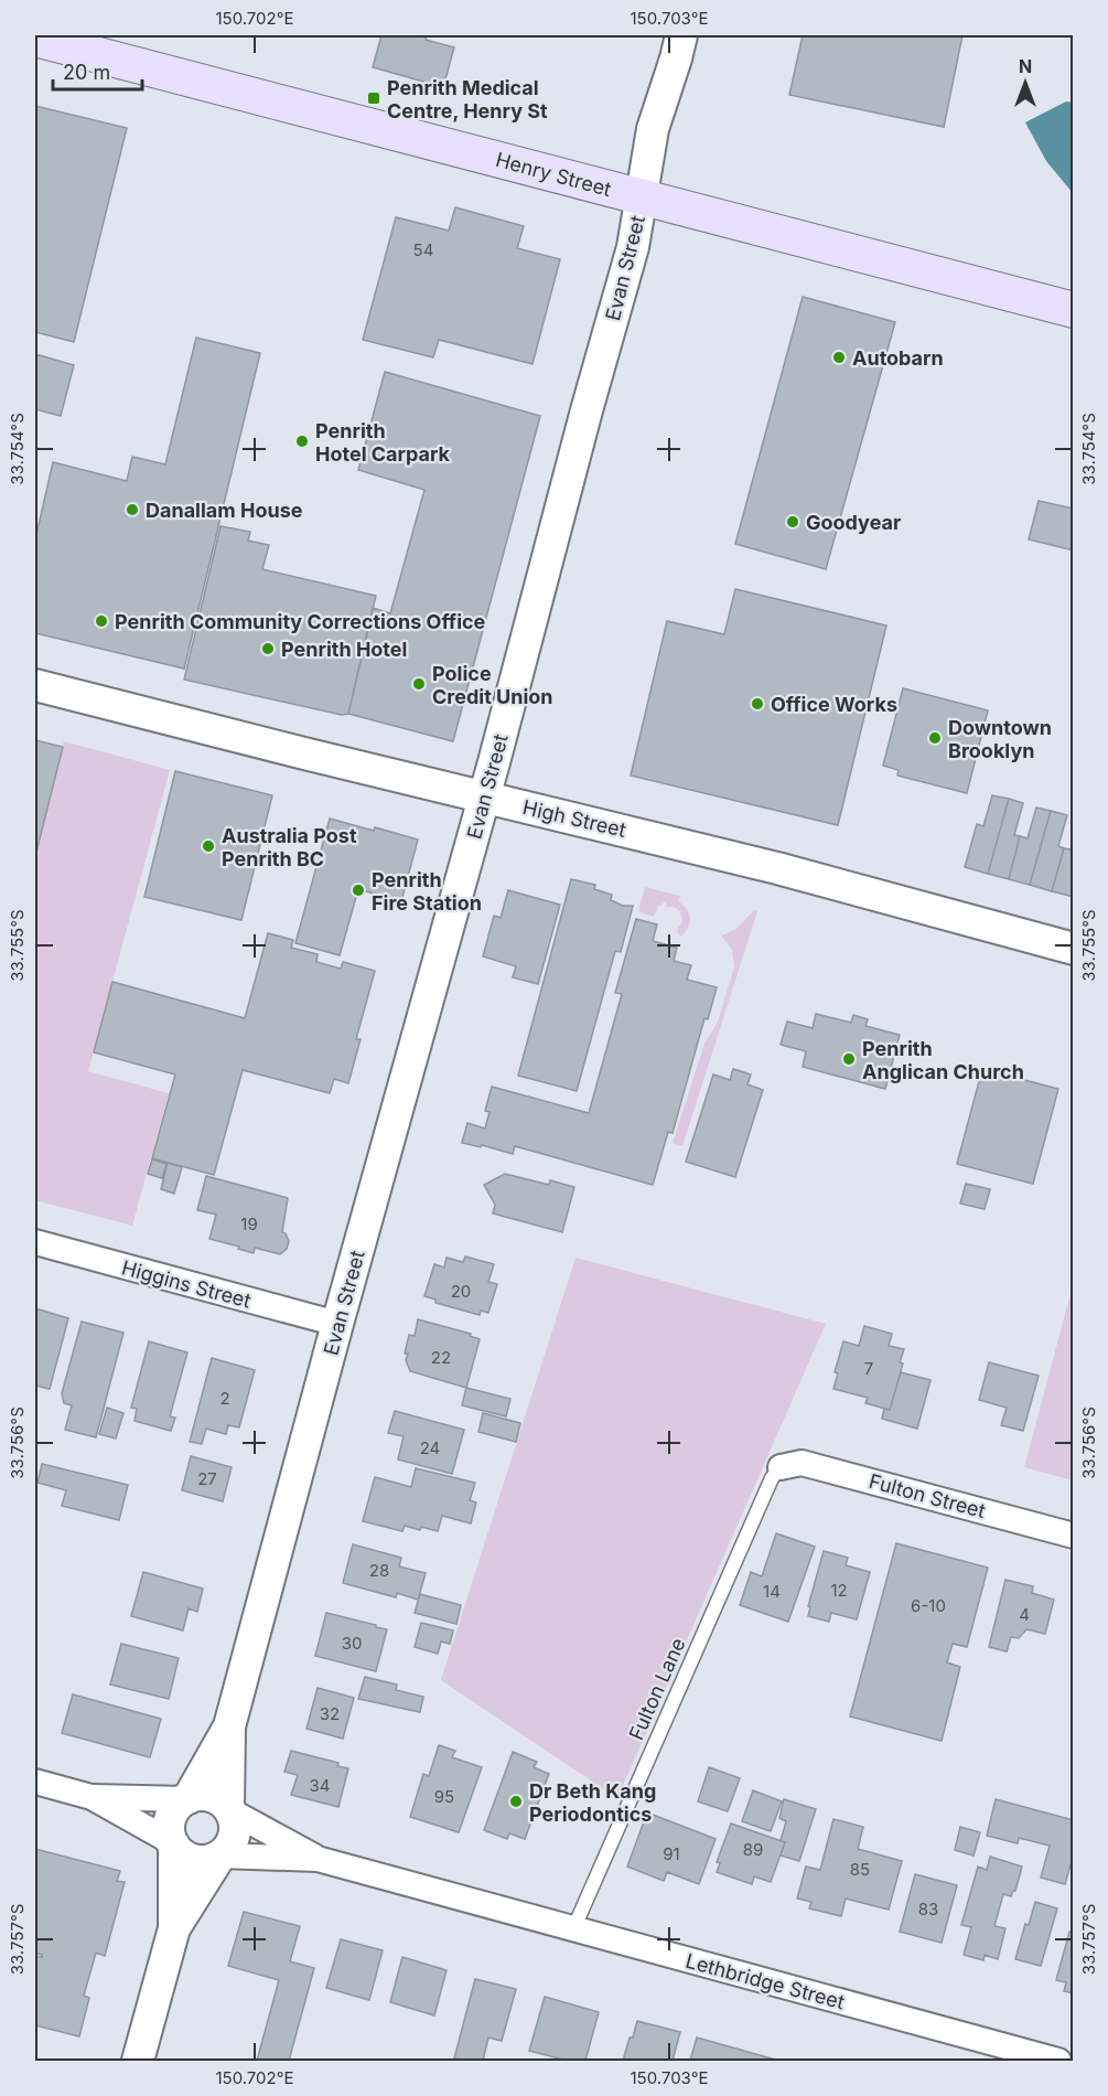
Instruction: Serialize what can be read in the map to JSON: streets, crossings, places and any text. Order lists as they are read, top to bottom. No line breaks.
{"streets":{"main road":["Henry Street"],"street":["Evan Street","High Street","Higgins Street","Fulton Street","Lethbridge Street"],"lane":["Fulton Lane"]},"crossings":[["Henry Street","Evan Street"],["Evan Street","High Street"],["Evan Street","Higgins Street"],["Evan Street","Lethbridge Street"],["Fulton Street","Fulton Lane"],["Fulton Lane","Lethbridge Street"]],"places":{"transit":["Penrith Medical Centre, Henry St"],"other":["Autobarn","Penrith Hotel Carpark","Danallam House","Goodyear","Penrith Community Corrections Office","Penrith Hotel","Police Credit Union","Office Works","Downtown Brooklyn","Australia Post Penrith BC","Penrith Fire Station","Penrith Anglican Church","Dr Beth Kang Periodontics"]},"house_numbers":["54","19","20","22","7","2","24","27","28","12","14","6-10","4","30","32","34","95","89","91","85","83"],"scale_bar":"20 m","north":"top","coordinates":["150.702°E","150.703°E","33.754°S","33.755°S","33.756°S","33.757°S"]}
